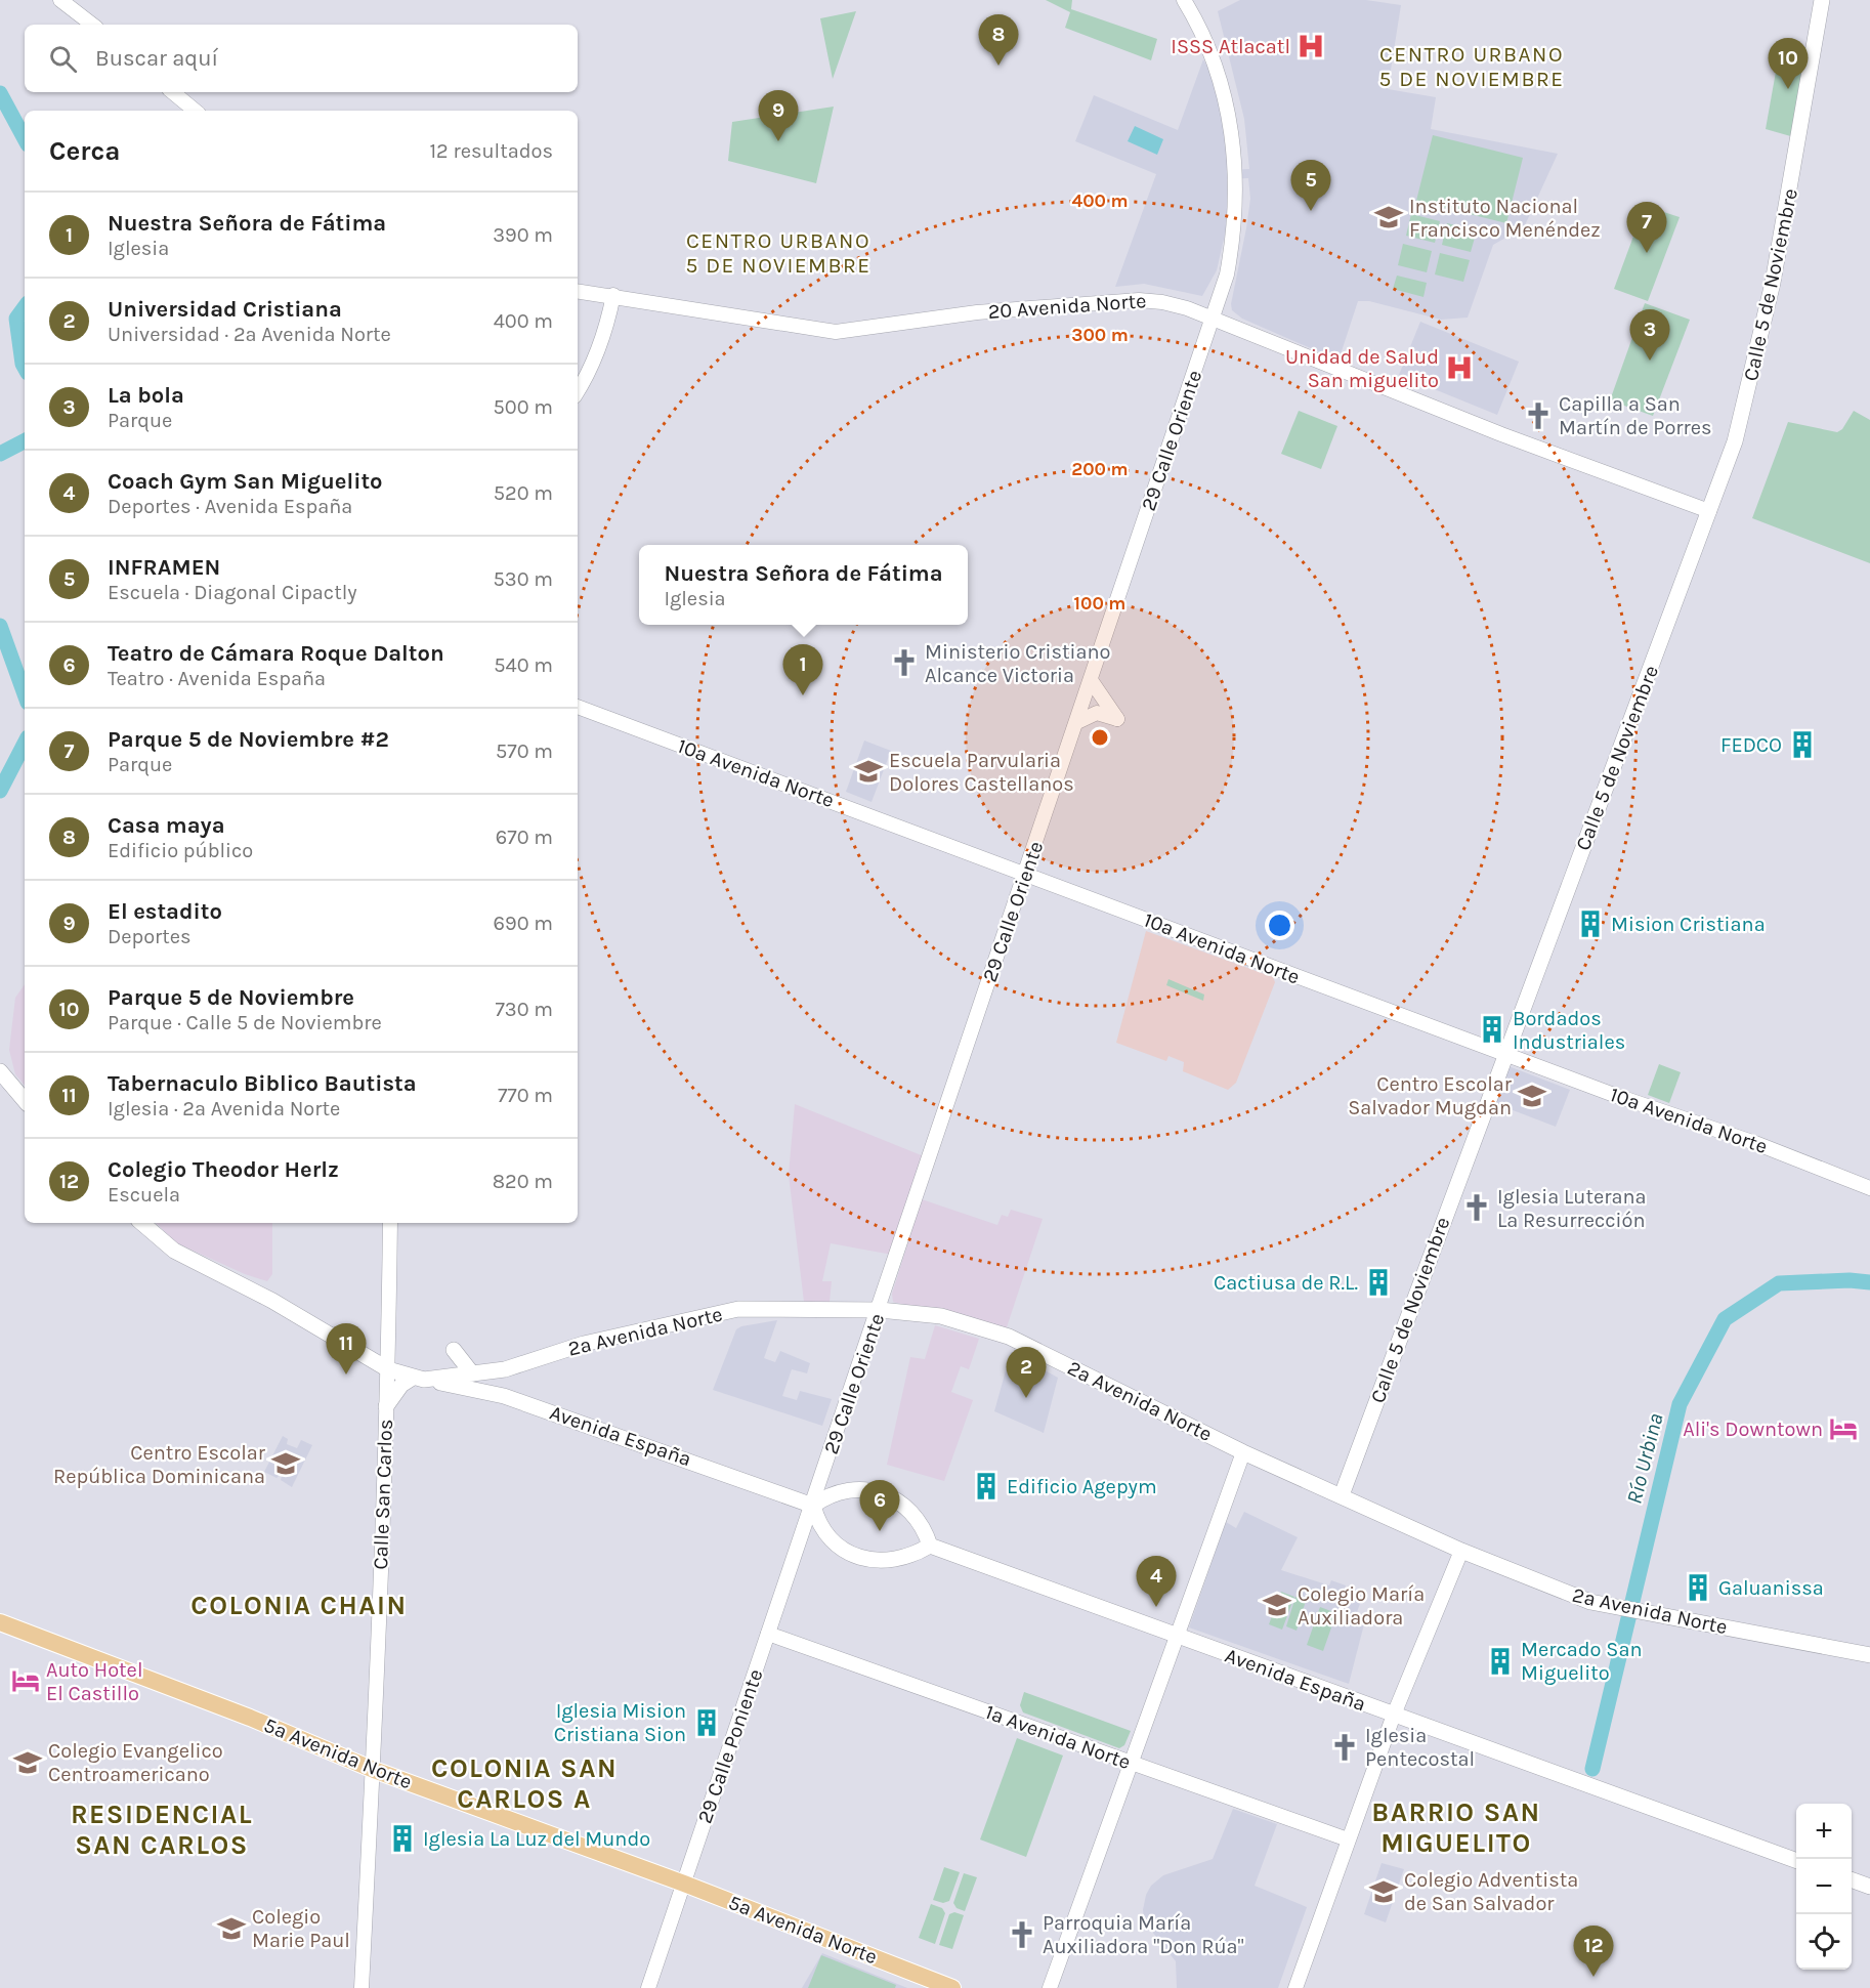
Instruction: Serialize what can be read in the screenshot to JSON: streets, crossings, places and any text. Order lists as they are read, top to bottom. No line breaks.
{"streets":{"main road":["Calle 5 de Noviembre","2a Avenida Norte","Avenida España","5a Avenida Norte"],"street":["20 Avenida Norte","29 Calle Oriente","10a Avenida Norte","Calle San Carlos","1a Avenida Norte","29 Calle Poniente"]},"crossings":[["Calle 5 de Noviembre","20 Avenida Norte"],["Calle 5 de Noviembre","10a Avenida Norte"],["Calle 5 de Noviembre","2a Avenida Norte"],["20 Avenida Norte","29 Calle Oriente"],["29 Calle Oriente","10a Avenida Norte"],["29 Calle Oriente","2a Avenida Norte"],["29 Calle Oriente","Avenida España"],["29 Calle Oriente","29 Calle Poniente"],["2a Avenida Norte","Avenida España"],["2a Avenida Norte","Calle San Carlos"],["Avenida España","29 Calle Poniente"],["Calle San Carlos","5a Avenida Norte"],["1a Avenida Norte","29 Calle Poniente"],["29 Calle Poniente","5a Avenida Norte"]],"districts":["CENTRO URBANO 5 DE NOVIEMBRE","CENTRO URBANO 5 DE NOVIEMBRE","COLONIA CHAIN","COLONIA SAN CARLOS A","BARRIO SAN MIGUELITO","RESIDENCIAL SAN CARLOS"],"water":["Río Urbina"],"places":{"hospital":["ISSS Atlacatl","Unidad de Salud San miguelito"],"school or university":["Instituto Nacional Francisco Menéndez","Escuela Parvularia Dolores Castellanos","Centro Escolar Salvador Mugdan","Centro Escolar República Dominicana","Colegio María Auxiliadora","Colegio Evangelico Centroamericano","Colegio Adventista de San Salvador","Colegio Marie Paul"],"church":["Capilla a San Martín de Porres","Ministerio Cristiano Alcance Victoria","Iglesia Luterana La Resurrección","Iglesia Pentecostal","Parroquia María Auxiliadora \"Don Rúa\""],"building":["FEDCO","Mision Cristiana","Bordados Industriales","Cactiusa de R.L.","Edificio Agepym","Galuanissa","Mercado San Miguelito","Iglesia Mision Cristiana Sion","Iglesia La Luz del Mundo"],"hotel":["Ali's Downtown","Auto Hotel El Castillo"]},"page":{"pins":["8","10","9","5","7","3","1","11","2","6","4","12"],"search":"Buscar aquí","heading":["Cerca","12 resultados"],"list":[{"mark":"1","name":"Nuestra Señora de Fátima","note":"Iglesia","value":"390 m"},{"mark":"2","name":"Universidad Cristiana","note":"Universidad · 2a Avenida Norte","value":"400 m"},{"mark":"3","name":"La bola","note":"Parque","value":"500 m"},{"mark":"4","name":"Coach Gym San Miguelito","note":"Deportes · Avenida España","value":"520 m"},{"mark":"5","name":"INFRAMEN","note":"Escuela · Diagonal Cipactly","value":"530 m"},{"mark":"6","name":"Teatro de Cámara Roque Dalton","note":"Teatro · Avenida España","value":"540 m"},{"mark":"7","name":"Parque 5 de Noviembre #2","note":"Parque","value":"570 m"},{"mark":"8","name":"Casa maya","note":"Edificio público","value":"670 m"},{"mark":"9","name":"El estadito","note":"Deportes","value":"690 m"},{"mark":"10","name":"Parque 5 de Noviembre","note":"Parque · Calle 5 de Noviembre","value":"730 m"},{"mark":"11","name":"Tabernaculo Biblico Bautista","note":"Iglesia · 2a Avenida Norte","value":"770 m"},{"mark":"12","name":"Colegio Theodor Herlz","note":"Escuela","value":"820 m"}],"popup":["Nuestra Señora de Fátima","Iglesia"],"map_buttons":["+","−"]},"rings":["400 m","300 m","200 m","100 m"]}
